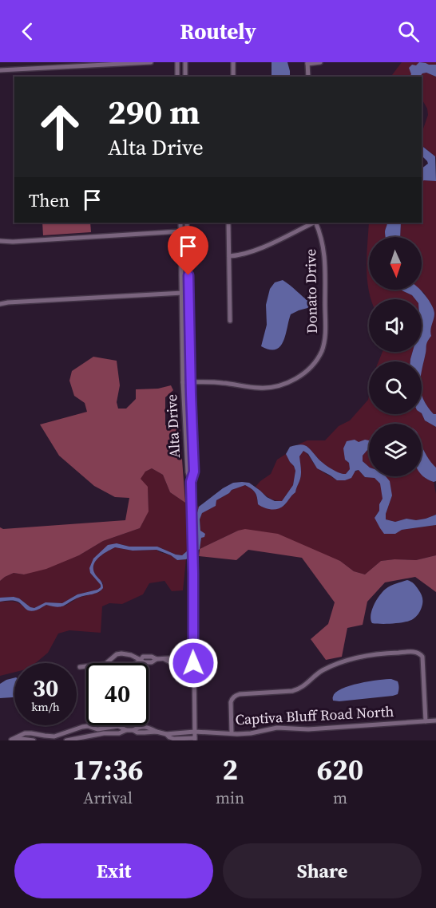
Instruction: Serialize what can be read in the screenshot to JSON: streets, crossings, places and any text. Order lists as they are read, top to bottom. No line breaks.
{"streets":{"street":["Donato Drive","Alta Drive","Captiva Bluff Road North"]},"crossings":[["Donato Drive","Alta Drive"]],"north":"bottom","page":{"header":"Routely","turn":["290 m","Alta Drive"],"then":"Then","speed":"30 km/h","limit":"40","eta":["17:36","Arrival","2","min","620","m"],"buttons":["Exit","Share"]}}
